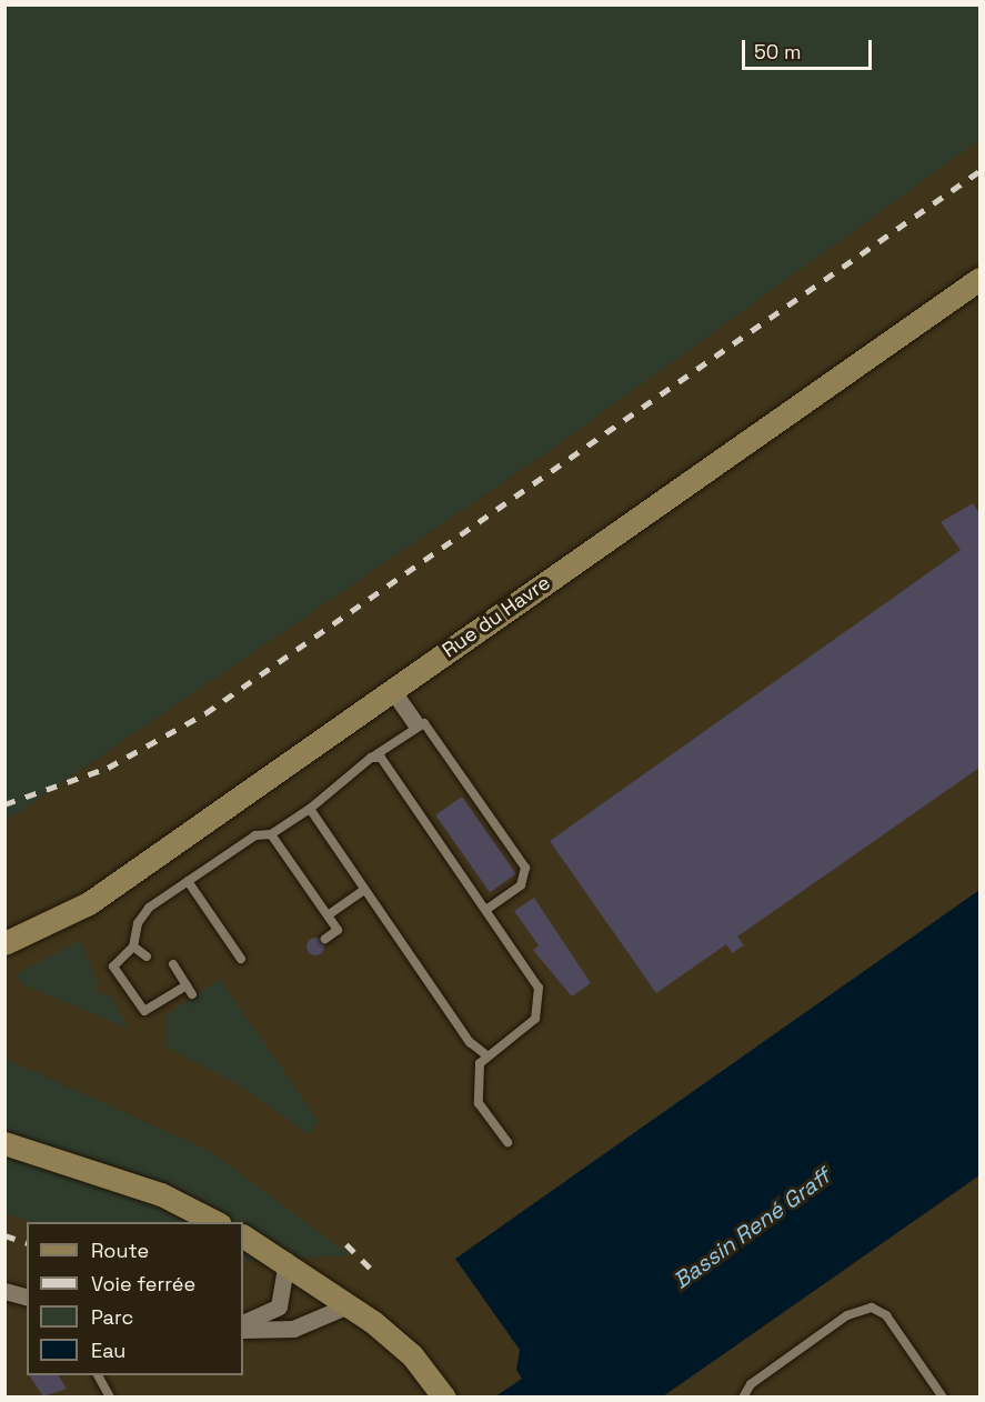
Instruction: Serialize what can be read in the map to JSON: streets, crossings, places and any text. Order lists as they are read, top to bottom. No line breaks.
{"streets":{"main road":["Rue du Havre"]},"water":["Bassin René Graff"],"legend":["Route","Voie ferrée","Parc","Eau"],"scale_bar":"50 m"}
